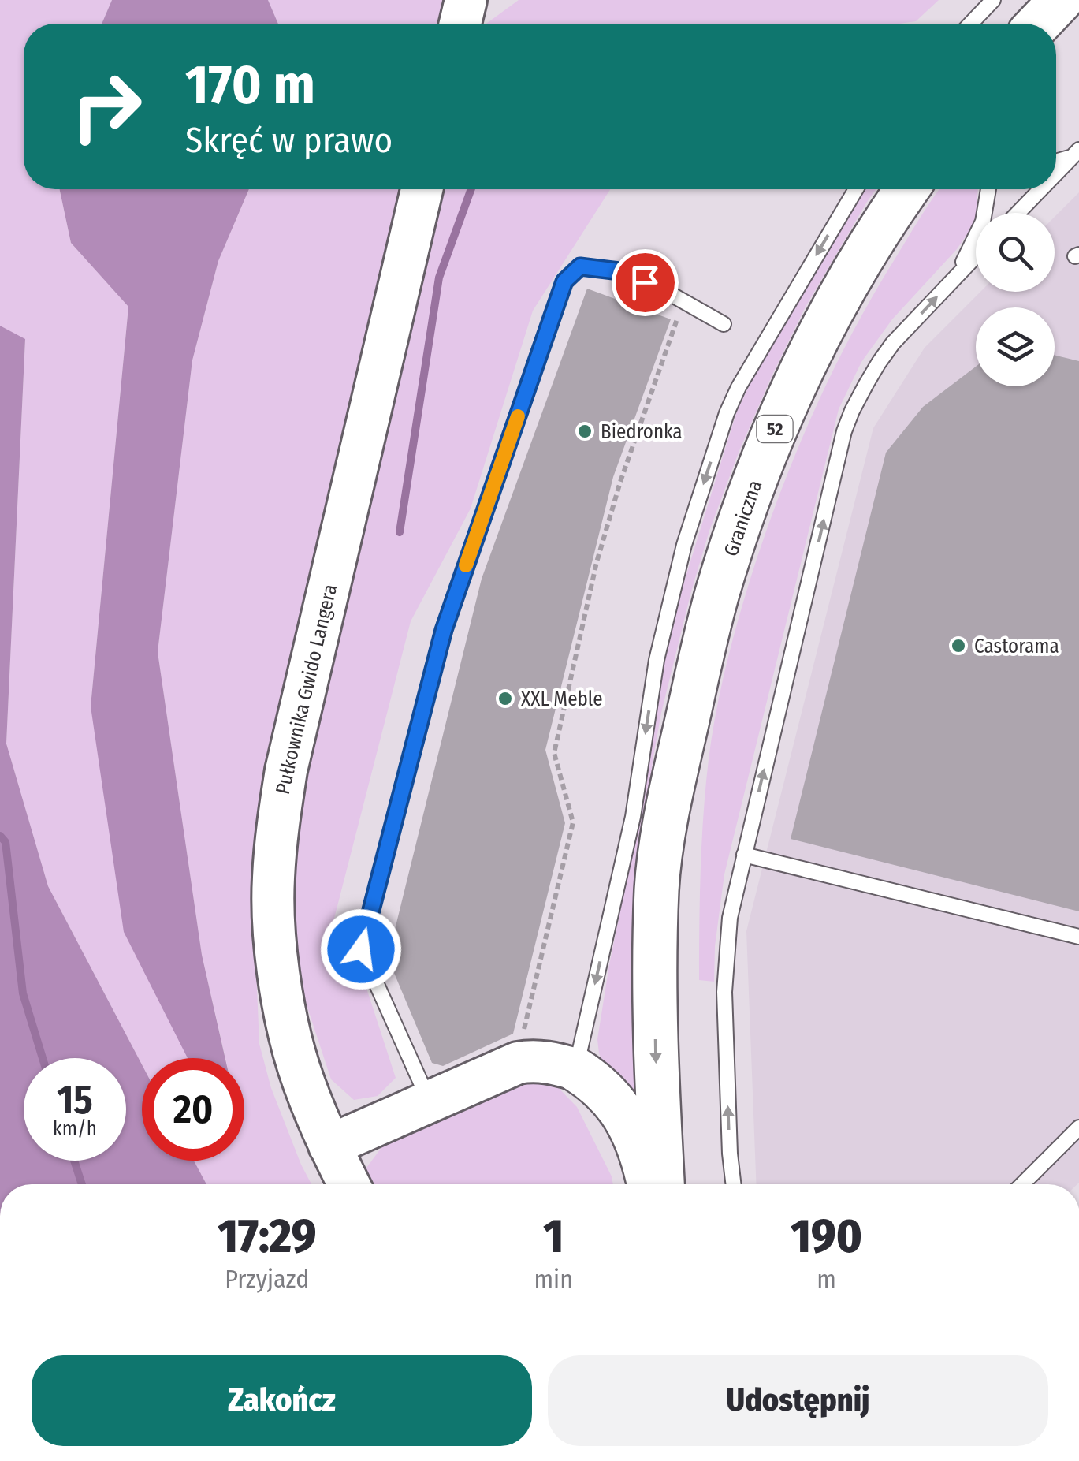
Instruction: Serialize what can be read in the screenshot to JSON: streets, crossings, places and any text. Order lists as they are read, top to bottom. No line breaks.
{"streets":{"highway":["52","Graniczna"],"street":["Pułkownika Gwido Langera"]},"places":["Biedronka","Castorama","XXL Meble"],"page":{"turn":["170 m","Skręć w prawo"],"speed":"15 km/h","limit":"20","eta":["17:29","Przyjazd","1","min","190","m"],"buttons":["Zakończ","Udostępnij"]}}
